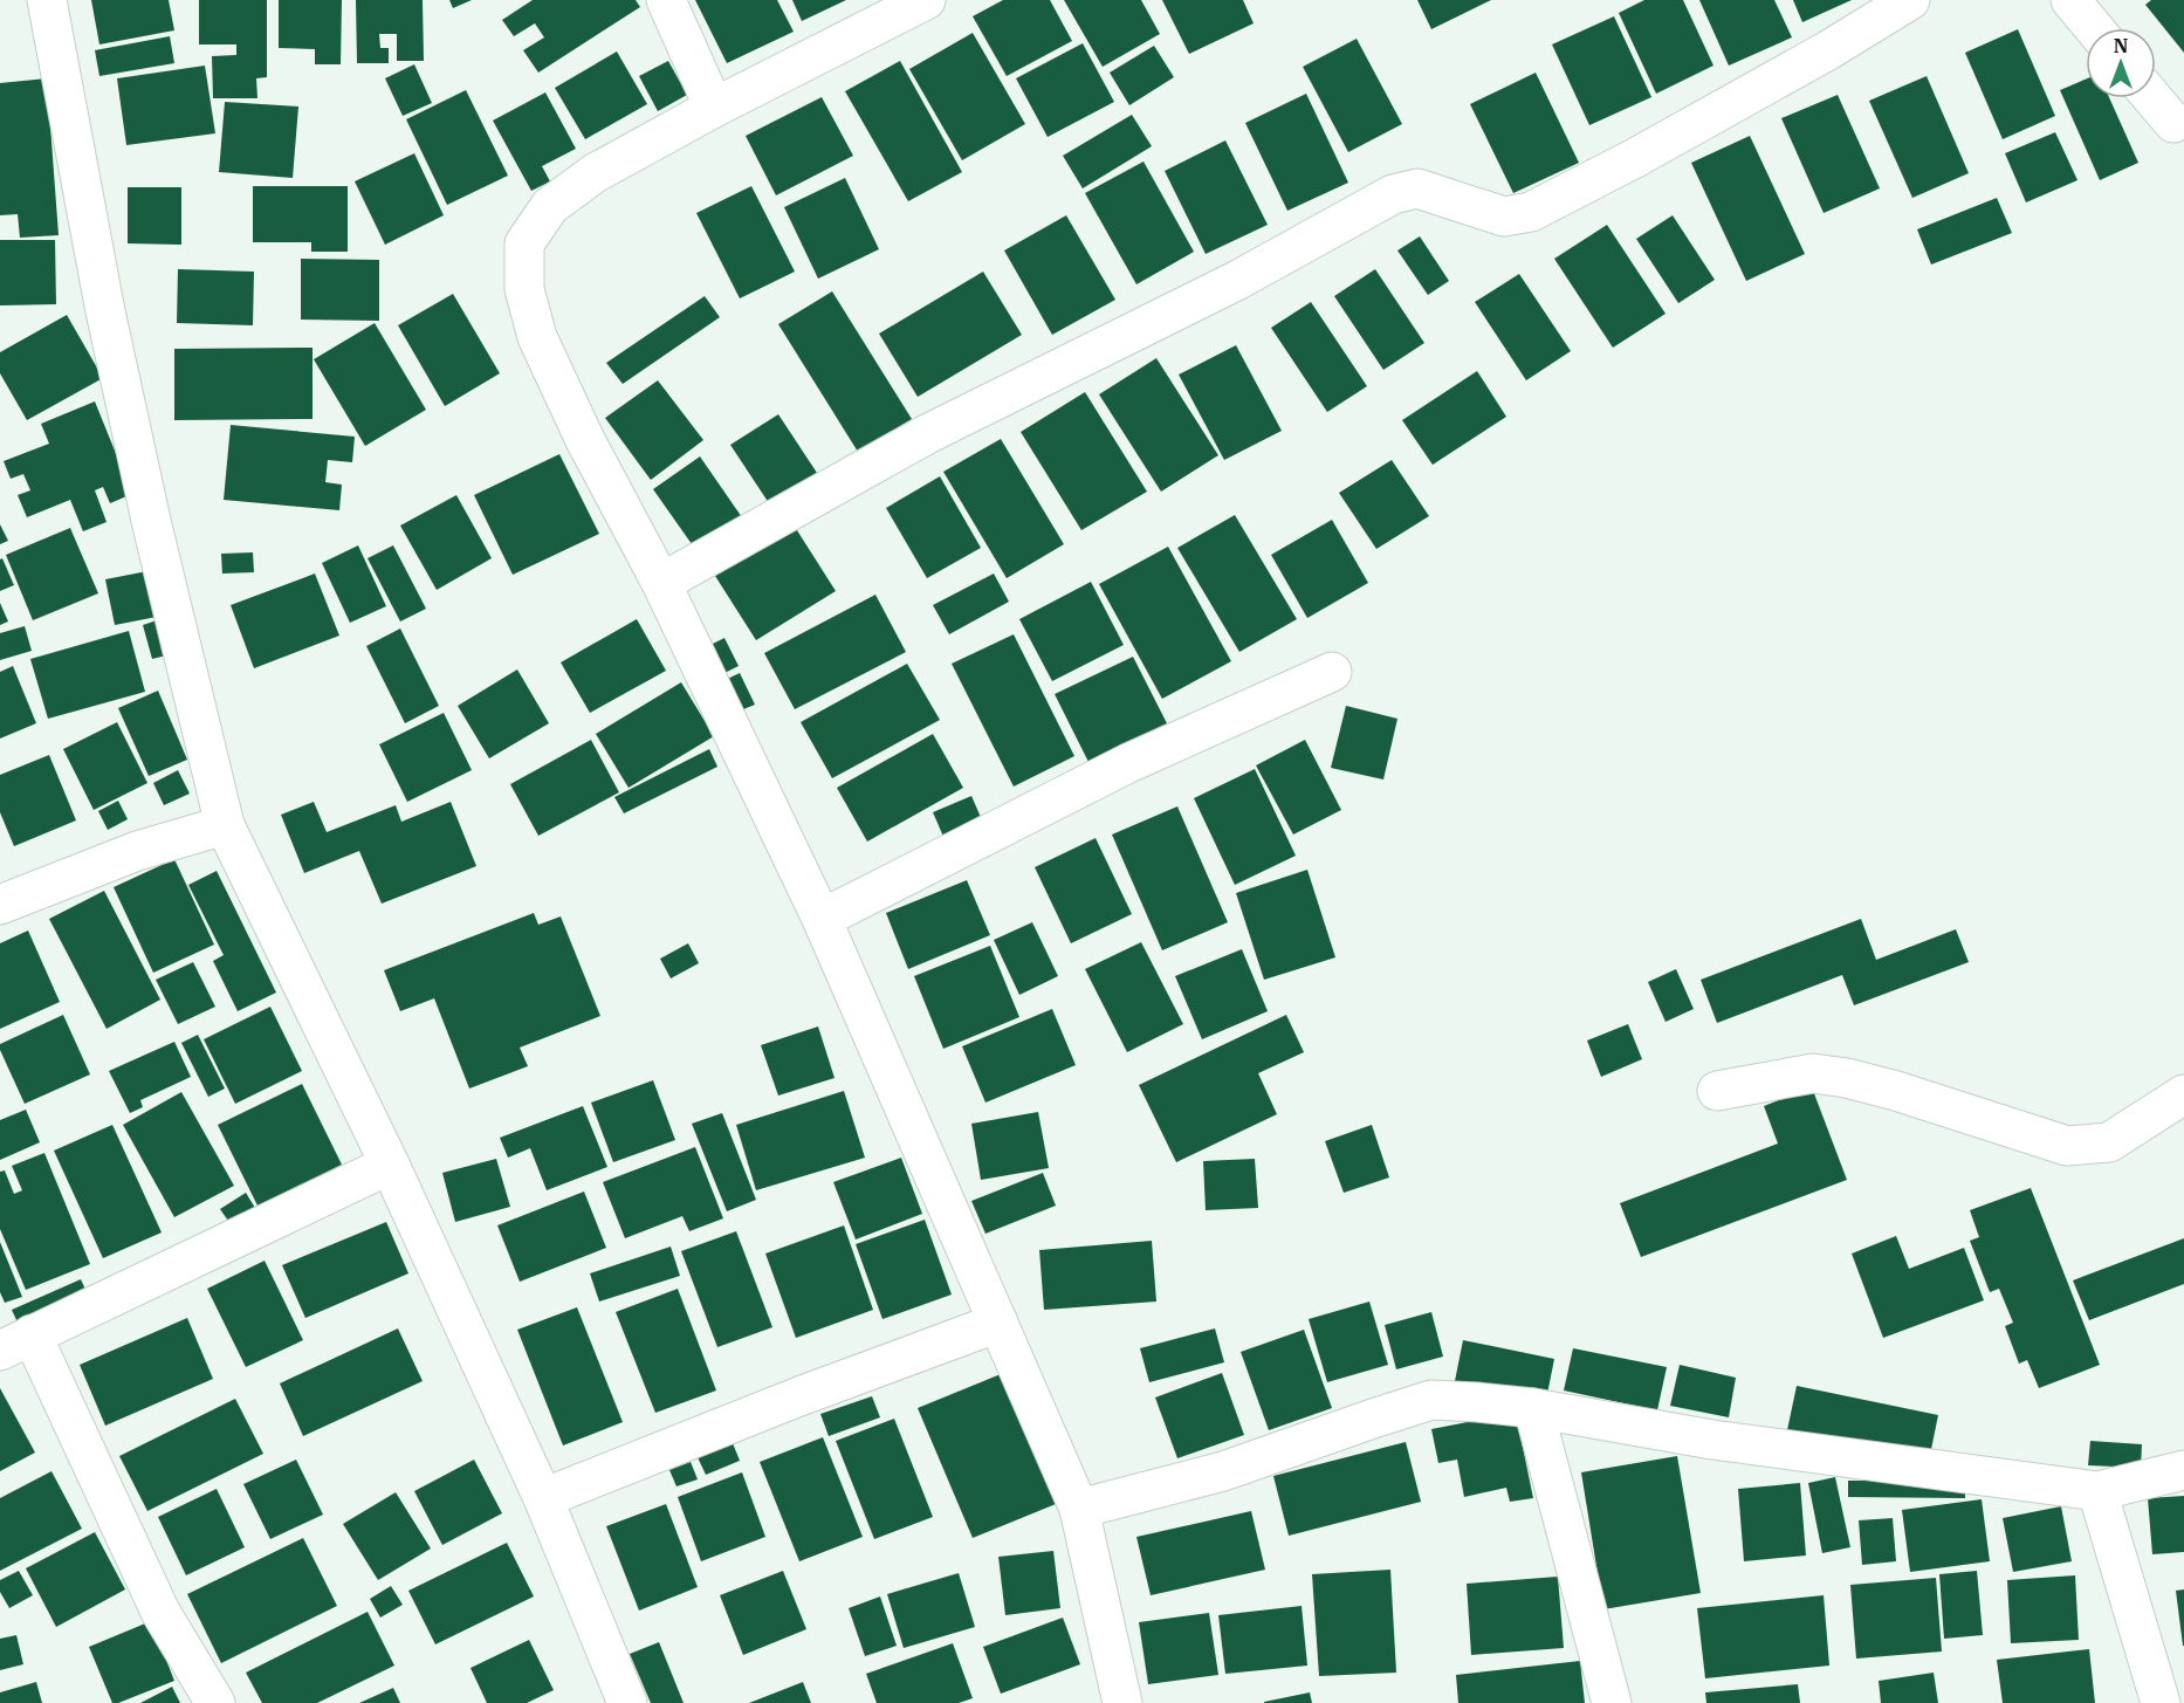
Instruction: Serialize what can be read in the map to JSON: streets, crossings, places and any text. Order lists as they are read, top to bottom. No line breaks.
{"north":"top"}
